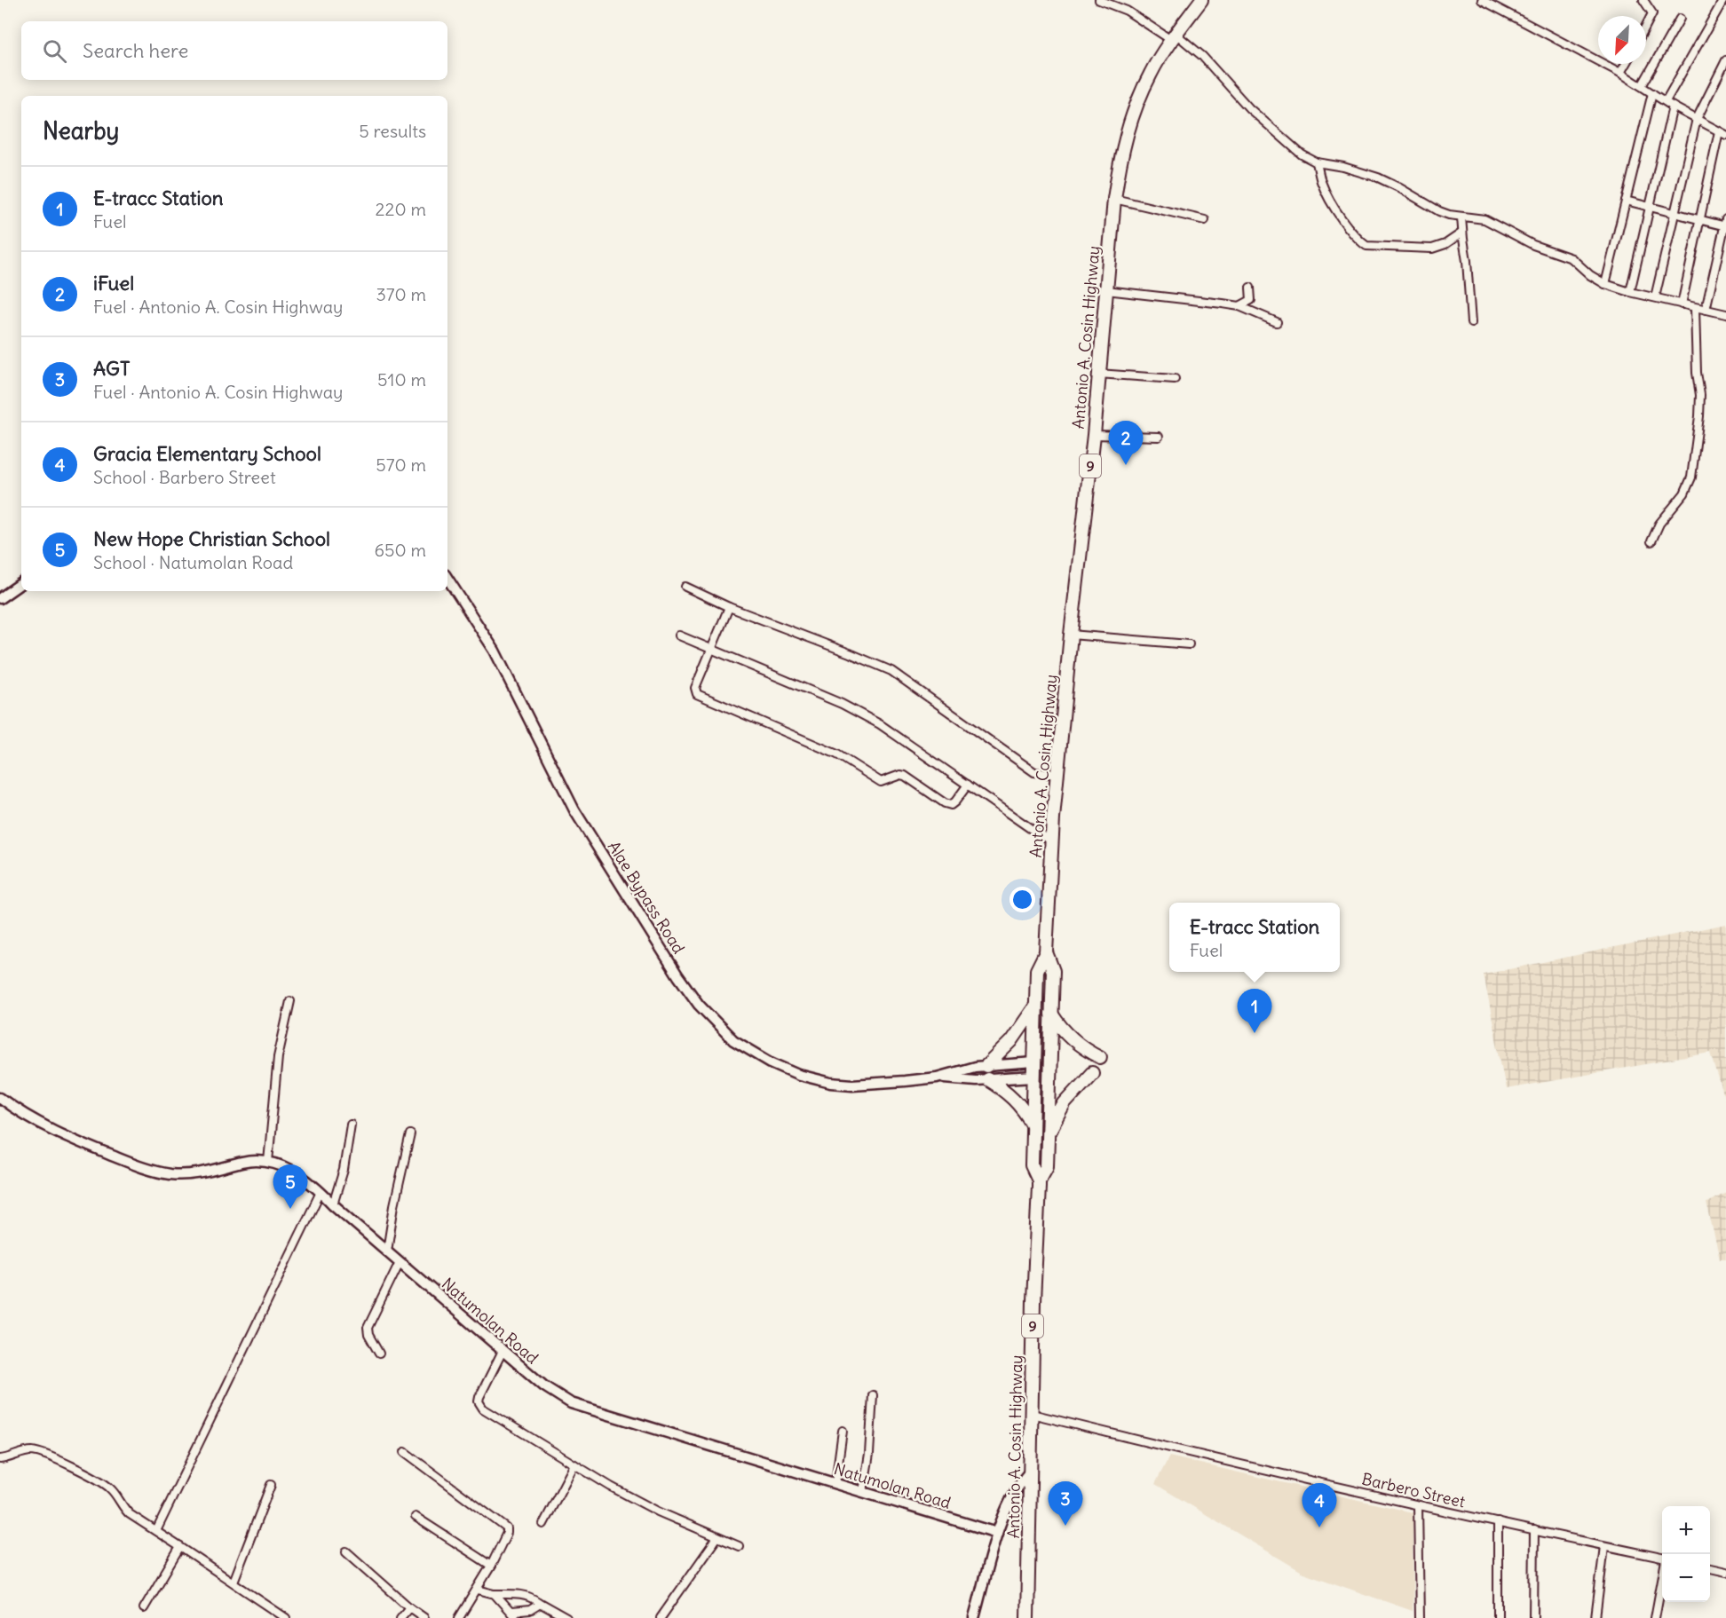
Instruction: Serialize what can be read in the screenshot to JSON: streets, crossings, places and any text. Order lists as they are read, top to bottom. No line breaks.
{"streets":{"highway":["Antonio A. Cosin Highway","9"],"street":["Alae Bypass Road","Natumolan Road","Barbero Street"]},"crossings":[["Antonio A. Cosin Highway","Alae Bypass Road"],["Antonio A. Cosin Highway","Barbero Street"]],"north":"bottom left","page":{"search":"Search here","heading":["Nearby","5 results"],"list":[{"mark":"1","name":"E-tracc Station","note":"Fuel","value":"220 m"},{"mark":"2","name":"iFuel","note":"Fuel · Antonio A. Cosin Highway","value":"370 m"},{"mark":"3","name":"AGT","note":"Fuel · Antonio A. Cosin Highway","value":"510 m"},{"mark":"4","name":"Gracia Elementary School","note":"School · Barbero Street","value":"570 m"},{"mark":"5","name":"New Hope Christian School","note":"School · Natumolan Road","value":"650 m"}],"pins":["2","1","5","3","4"],"popup":["E-tracc Station","Fuel"],"map_buttons":["+","−"]}}
